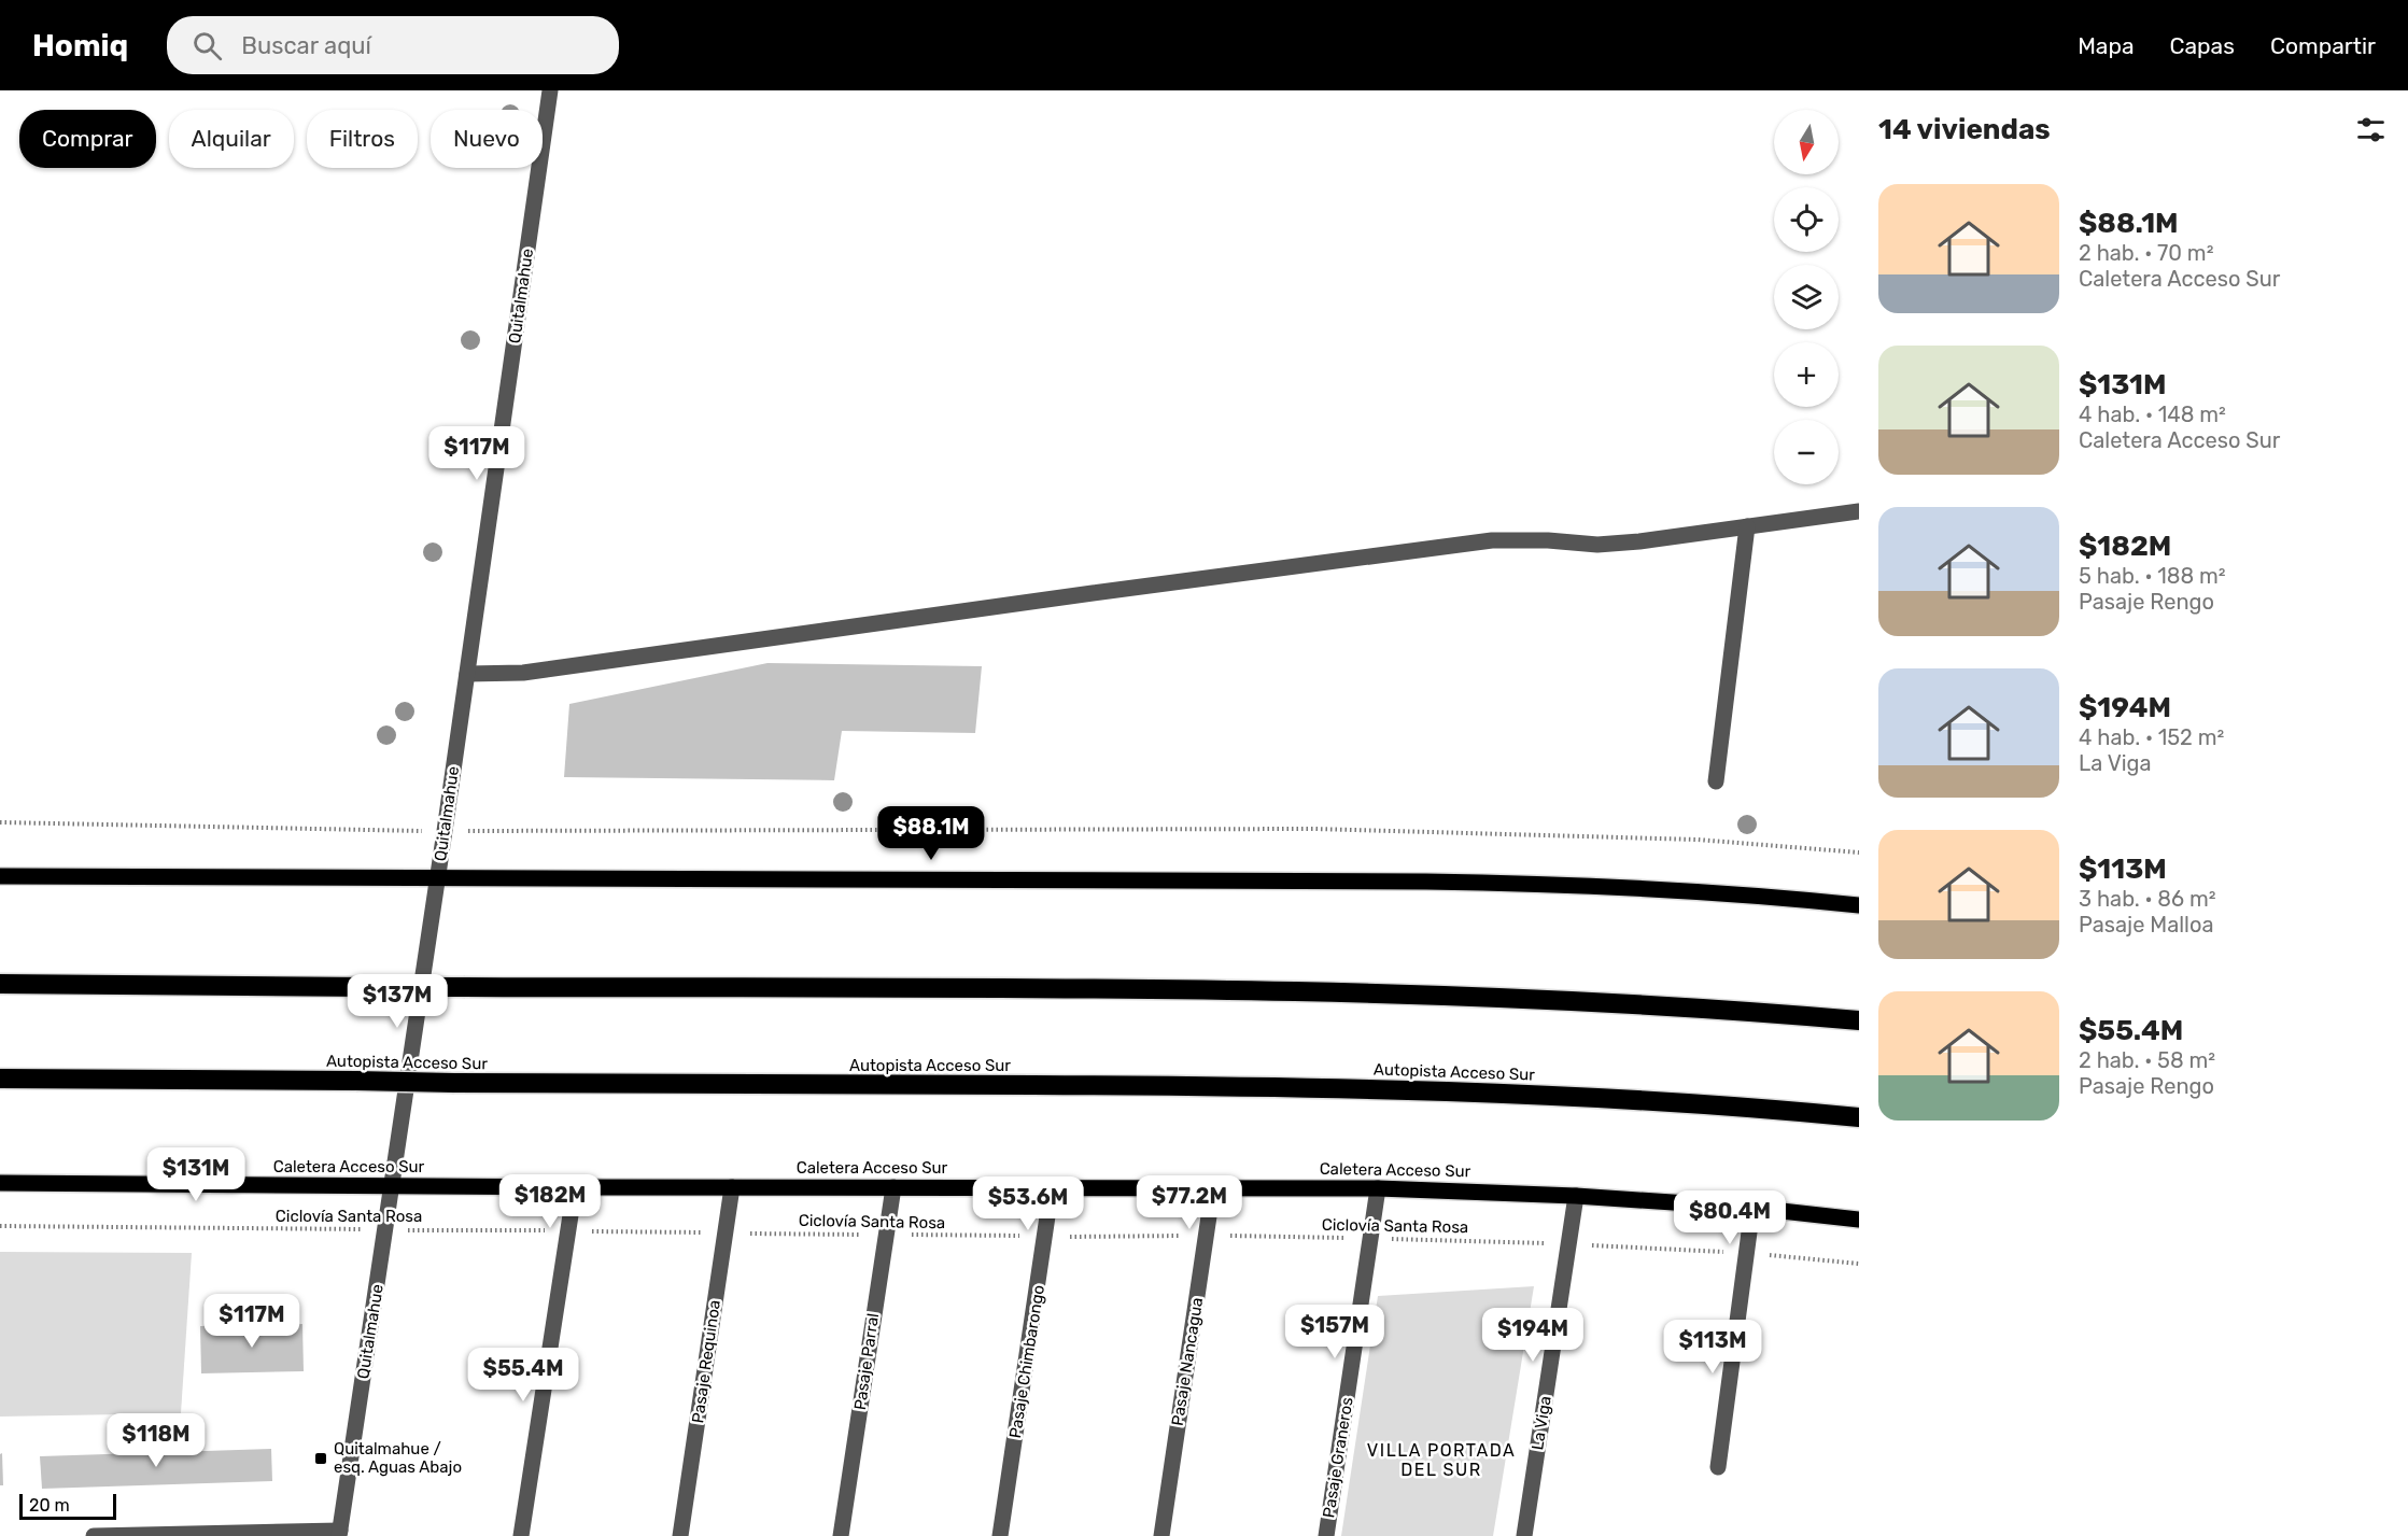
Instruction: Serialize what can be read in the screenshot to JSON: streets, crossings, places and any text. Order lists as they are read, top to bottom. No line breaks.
{"streets":{"highway":["Autopista Acceso Sur"],"main road":["Caletera Acceso Sur"],"street":["Quitalmahue","Pasaje Requinoa","Pasaje Parral","Pasaje Chimbarongo","Pasaje Nancagua","La Viga","Pasaje Graneros"],"path":["Ciclovía Santa Rosa"]},"crossings":[["Quitalmahue","Caletera Acceso Sur"],["Quitalmahue","Ciclovía Santa Rosa"],["Caletera Acceso Sur","Pasaje Requinoa"],["Caletera Acceso Sur","Pasaje Parral"],["Caletera Acceso Sur","Pasaje Chimbarongo"],["Caletera Acceso Sur","Pasaje Nancagua"],["Caletera Acceso Sur","La Viga"],["Caletera Acceso Sur","Pasaje Graneros"],["Ciclovía Santa Rosa","Pasaje Requinoa"],["Ciclovía Santa Rosa","Pasaje Parral"],["Ciclovía Santa Rosa","Pasaje Chimbarongo"],["Ciclovía Santa Rosa","Pasaje Nancagua"],["Ciclovía Santa Rosa","La Viga"],["Ciclovía Santa Rosa","Pasaje Graneros"]],"districts":["VILLA PORTADA DEL SUR"],"places":{"transit":["Quitalmahue / esq. Aguas Abajo"]},"scale_bar":"20 m","north":"bottom","page":{"header":"Homiq","search":"Buscar aquí","nav":["Mapa","Capas","Compartir"],"heading":"14 viviendas","map_buttons":["+","−"],"chip":["Comprar","Alquilar","Filtros","Nuevo"],"list":[{"name":"$88.1M","note":"2 hab. · 70 m² · Caletera Acceso Sur"},{"name":"$131M","note":"4 hab. · 148 m² · Caletera Acceso Sur"},{"name":"$182M","note":"5 hab. · 188 m² · Pasaje Rengo"},{"name":"$194M","note":"4 hab. · 152 m² · La Viga"},{"name":"$113M","note":"3 hab. · 86 m² · Pasaje Malloa"},{"name":"$55.4M","note":"2 hab. · 58 m² · Pasaje Rengo"}],"price":["$117M","$88.1M","$137M","$131M","$182M","$77.2M","$53.6M","$80.4M","$117M","$157M","$194M","$113M","$55.4M","$118M"],"scale":"20 m"}}
